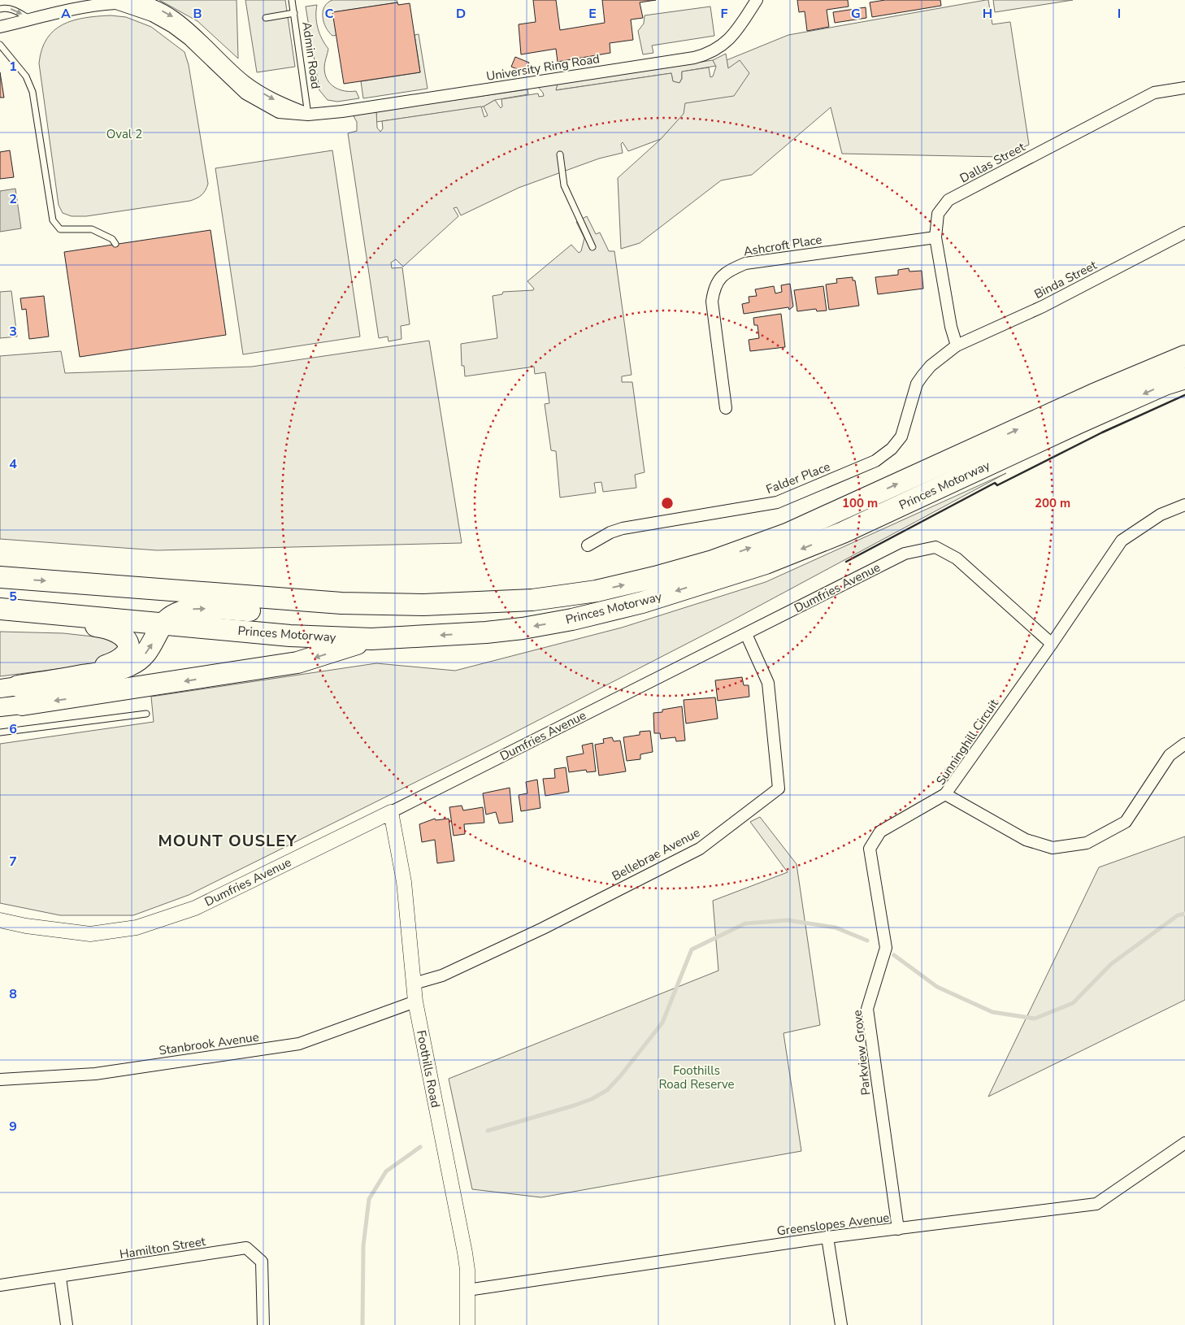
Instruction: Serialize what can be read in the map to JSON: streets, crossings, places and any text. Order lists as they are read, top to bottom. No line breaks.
{"streets":{"highway":["Princes Motorway"],"street":["University Ring Road","Dallas Street","Ashcroft Place","Binda Street","Falder Place","Dumfries Avenue","Sunninghill Circuit","Bellebrae Avenue","Stanbrook Avenue","Parkview Grove","Foothills Road","Greenslopes Avenue","Hamilton Street"],"lane":["Admin Road"]},"crossings":[["Admin Road","University Ring Road"],["Dallas Street","Ashcroft Place"],["Dallas Street","Binda Street"],["Dallas Street","Falder Place"],["Binda Street","Falder Place"],["Dumfries Avenue","Sunninghill Circuit"],["Dumfries Avenue","Bellebrae Avenue"],["Dumfries Avenue","Foothills Road"],["Sunninghill Circuit","Parkview Grove"],["Bellebrae Avenue","Foothills Road"],["Stanbrook Avenue","Foothills Road"],["Parkview Grove","Greenslopes Avenue"],["Foothills Road","Greenslopes Avenue"]],"districts":["MOUNT OUSLEY"],"parks":["Oval 2","Foothills Road Reserve"],"grid":{"columns":["A","B","C","D","E","F","G","H","I"],"rows":["1","2","3","4","5","6","7","8","9"]},"rings":["100 m","200 m"]}
